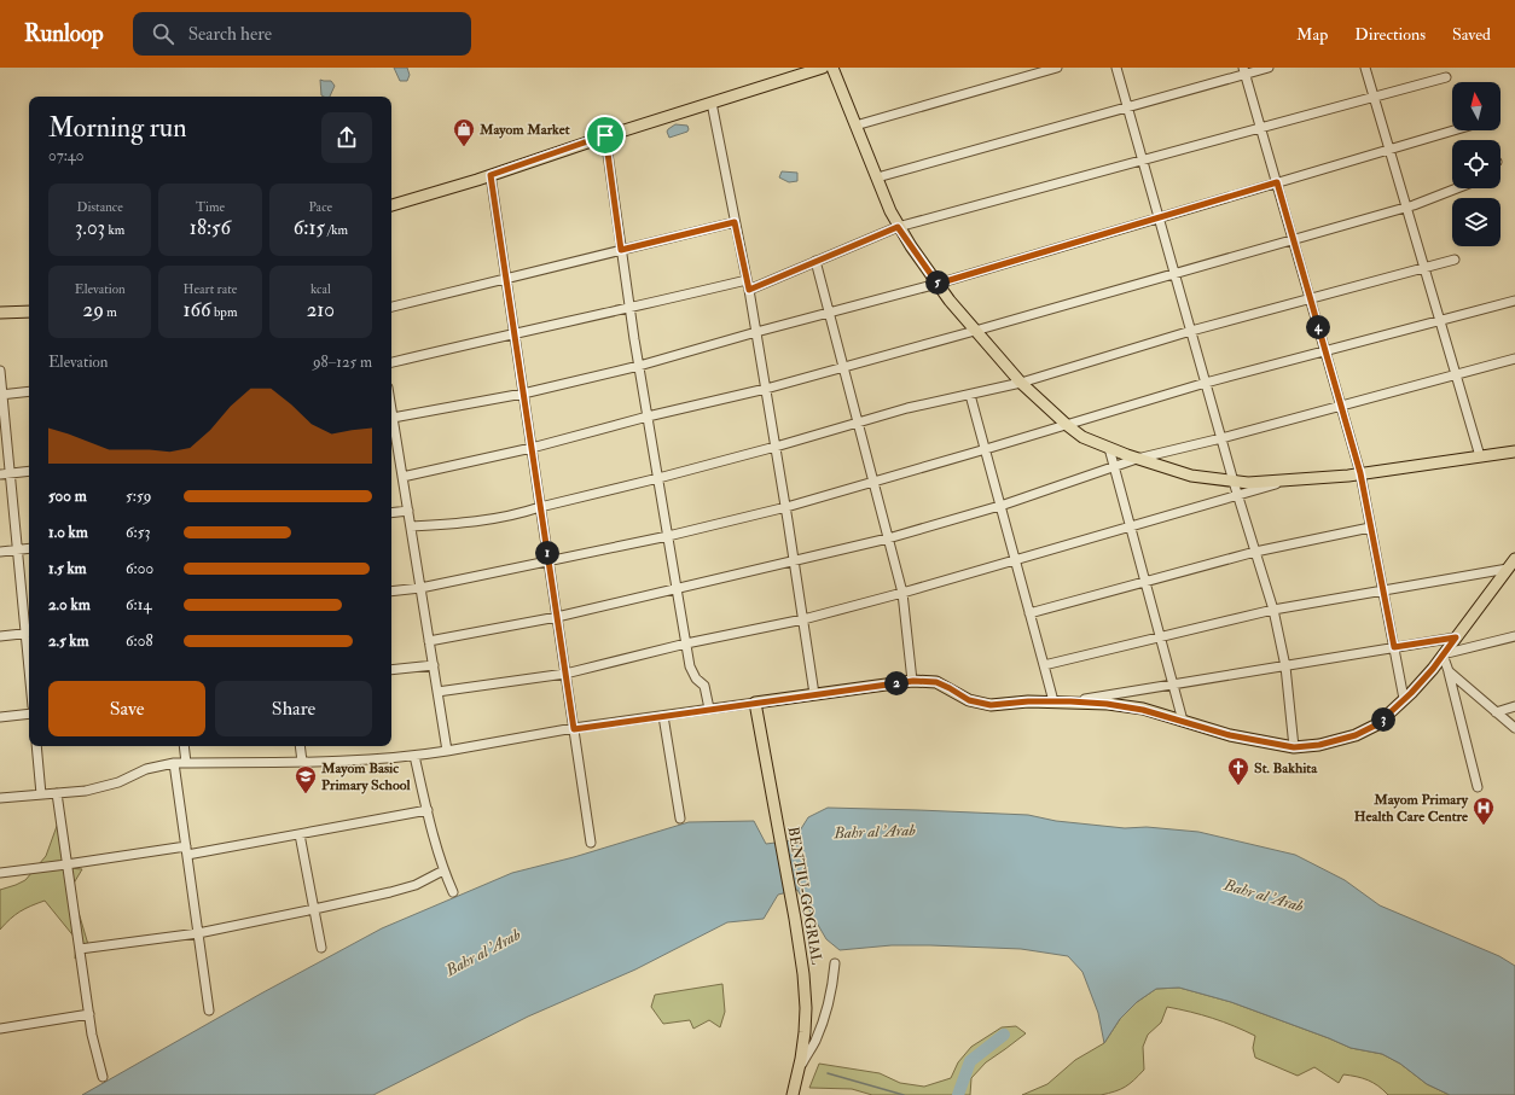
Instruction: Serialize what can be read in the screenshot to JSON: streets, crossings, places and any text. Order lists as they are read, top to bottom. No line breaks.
{"streets":{"main road":["BENTIU-GOGRIAL"]},"water":["Bahr al 'Arab"],"places":{"shop":["Mayom Market"],"church":["St. Bakhita"],"school or university":["Mayom Basic Primary School"],"hospital":["Mayom Primary Health Care Centre"]},"north":"top","page":{"header":"Runloop","search":"Search here","nav":["Map","Directions","Saved"],"heading":["Morning run","07:40"],"stats":[["Distance","3.03 km"],["Time","18:56"],["Pace","6:15 /km"],["Elevation","29 m"],["Heart rate","166 bpm"],["kcal","210"]],"pins":["5","4","1","2","3"],"chart":["Elevation","98–125 m"],"list":[{"name":"500 m","note":"5:59"},{"name":"1.0 km","note":"6:53"},{"name":"1.5 km","note":"6:00"},{"name":"2.0 km","note":"6:14"},{"name":"2.5 km","note":"6:08"}],"buttons":["Save","Share"]}}
